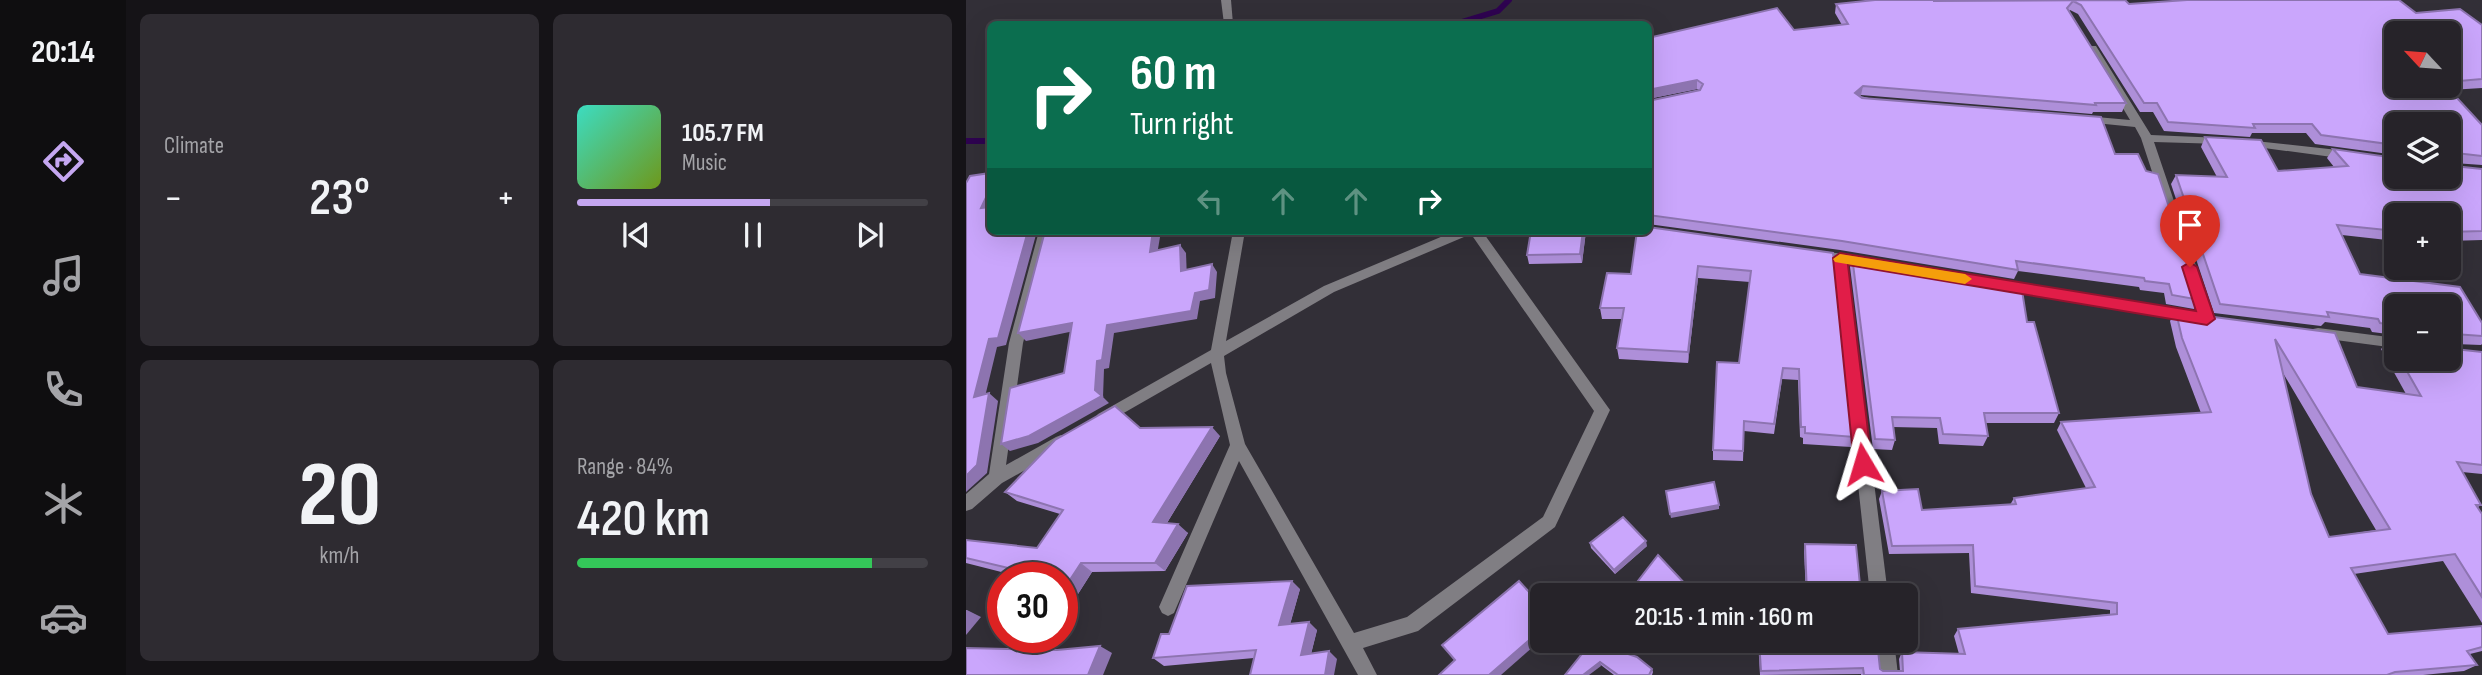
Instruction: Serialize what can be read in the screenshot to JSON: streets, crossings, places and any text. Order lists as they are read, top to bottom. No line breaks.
{"north":"top left","page":{"tabs":"20:14","tile":["Climate",["20","km/h"],["Range · 84%","420 km"]],"map_buttons":["+","−"],"turn":["60 m","Turn right"],"song":["105.7 FM","Music"],"heat":["−","23°","+"],"limit":"30","trip":"20:15 · 1 min · 160 m"}}
